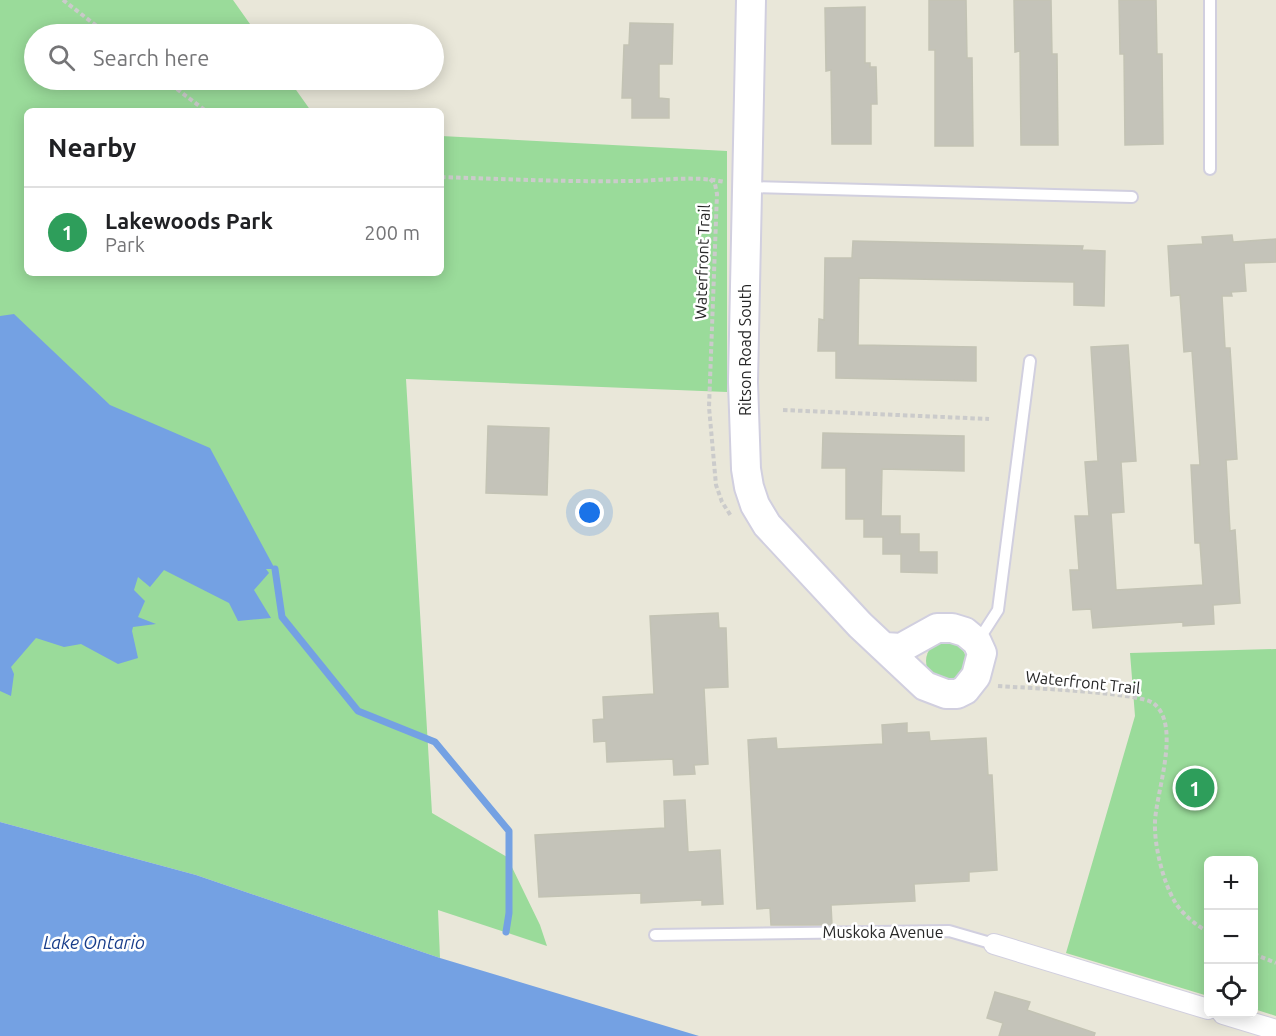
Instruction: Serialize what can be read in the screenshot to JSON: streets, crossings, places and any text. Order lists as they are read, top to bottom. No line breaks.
{"streets":{"street":["Ritson Road South","Muskoka Avenue"],"path":["Waterfront Trail"]},"crossings":[["Waterfront Trail","Ritson Road South"]],"water":["Lake Ontario"],"page":{"search":"Search here","heading":"Nearby","list":[{"mark":"1","name":"Lakewoods Park","note":"Park","value":"200 m"}],"pins":"1","map_buttons":["+","−"]}}
